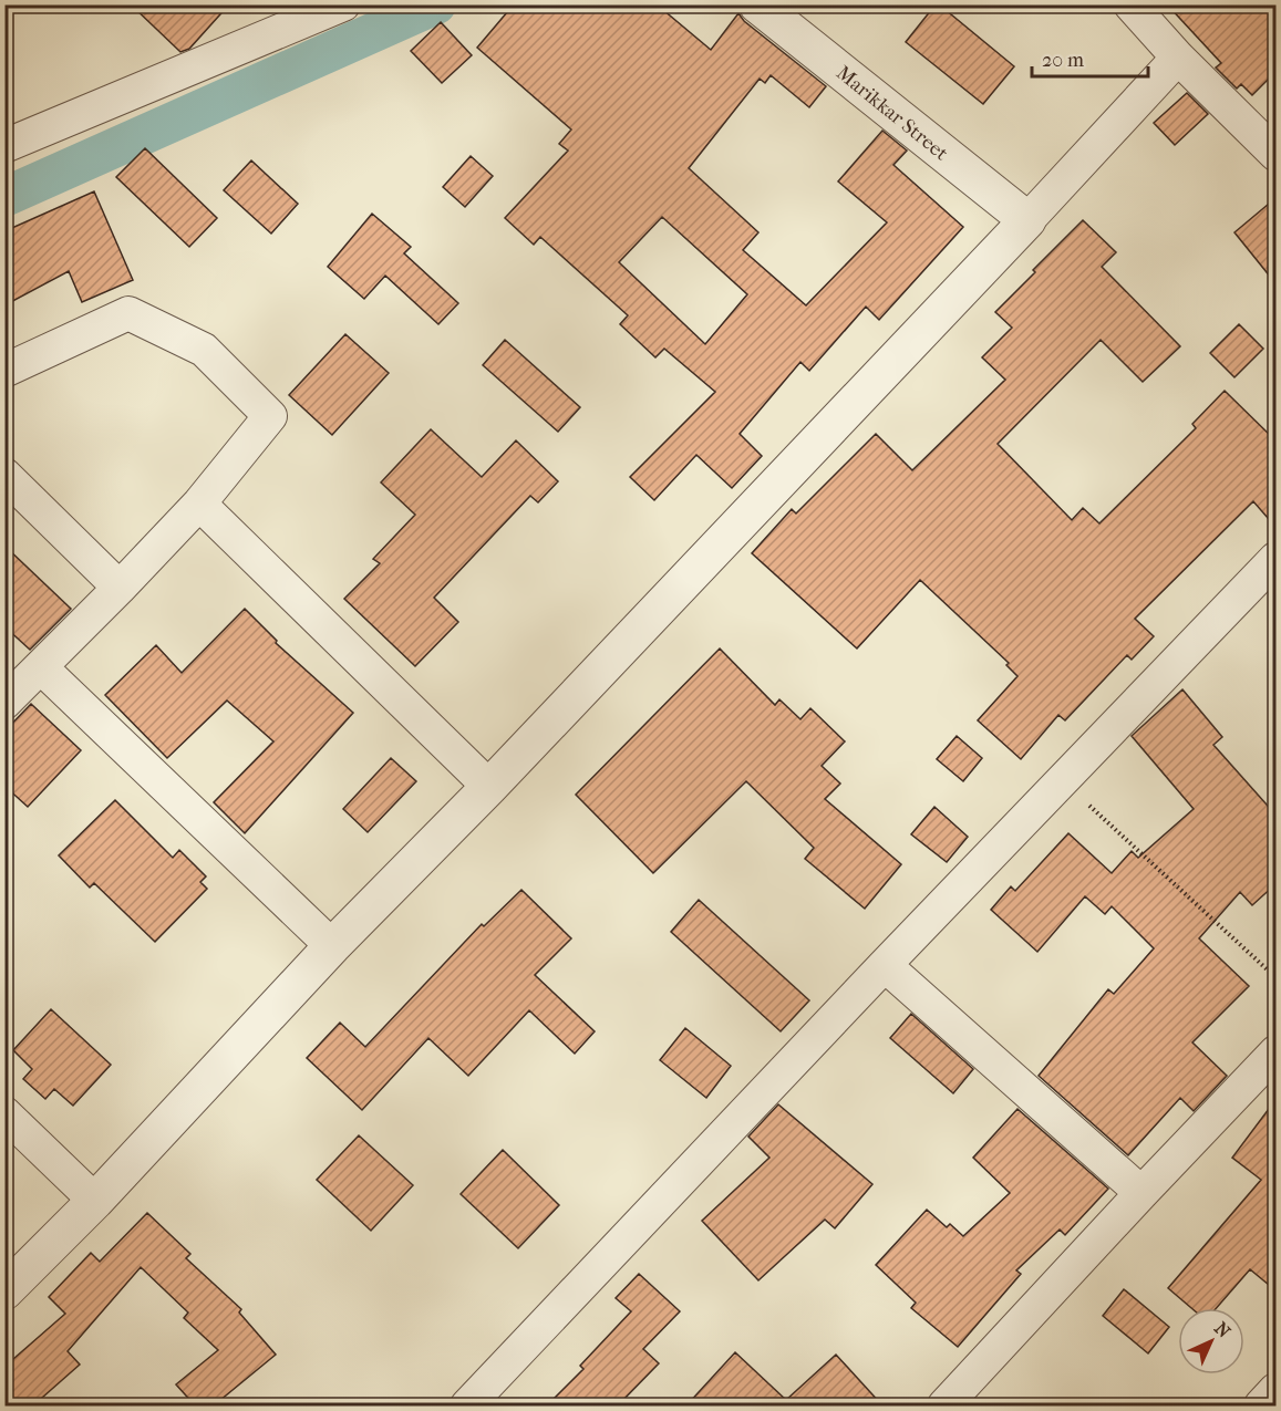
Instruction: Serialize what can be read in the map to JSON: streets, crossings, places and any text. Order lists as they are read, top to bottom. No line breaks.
{"streets":{"street":["Marikkar Street"]},"scale_bar":"20 m","north":"top right"}
